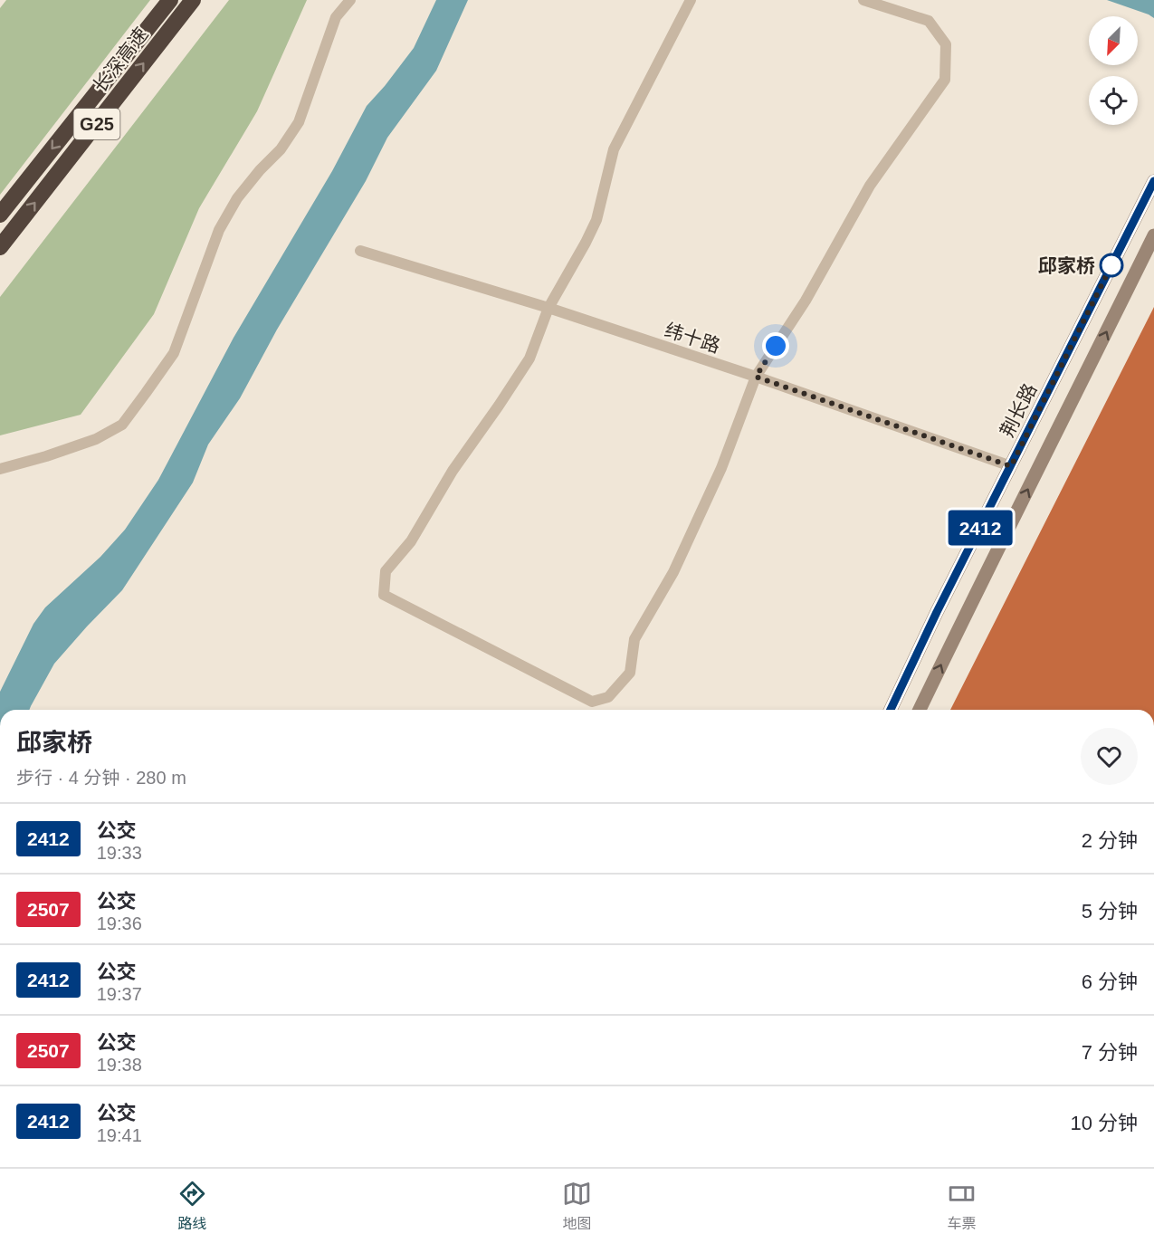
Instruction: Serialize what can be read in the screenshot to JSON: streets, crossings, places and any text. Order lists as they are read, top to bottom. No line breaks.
{"streets":{"highway":["长深高速","G25"],"main road":["荆长路"],"street":["纬十路"]},"crossings":[["纬十路","荆长路"]],"places":["邱家桥"],"lines":["bus line 2412"],"north":"bottom left","page":{"on_map":"2412","heading":["邱家桥","步行 · 4 分钟 · 280 m"],"list":[{"mark":"2412","name":"公交","note":"19:33","value":"2 分钟"},{"mark":"2507","name":"公交","note":"19:36","value":"5 分钟"},{"mark":"2412","name":"公交","note":"19:37","value":"6 分钟"},{"mark":"2507","name":"公交","note":"19:38","value":"7 分钟"},{"mark":"2412","name":"公交","note":"19:41","value":"10 分钟"}],"tabs":["路线","地图","车票"]}}
